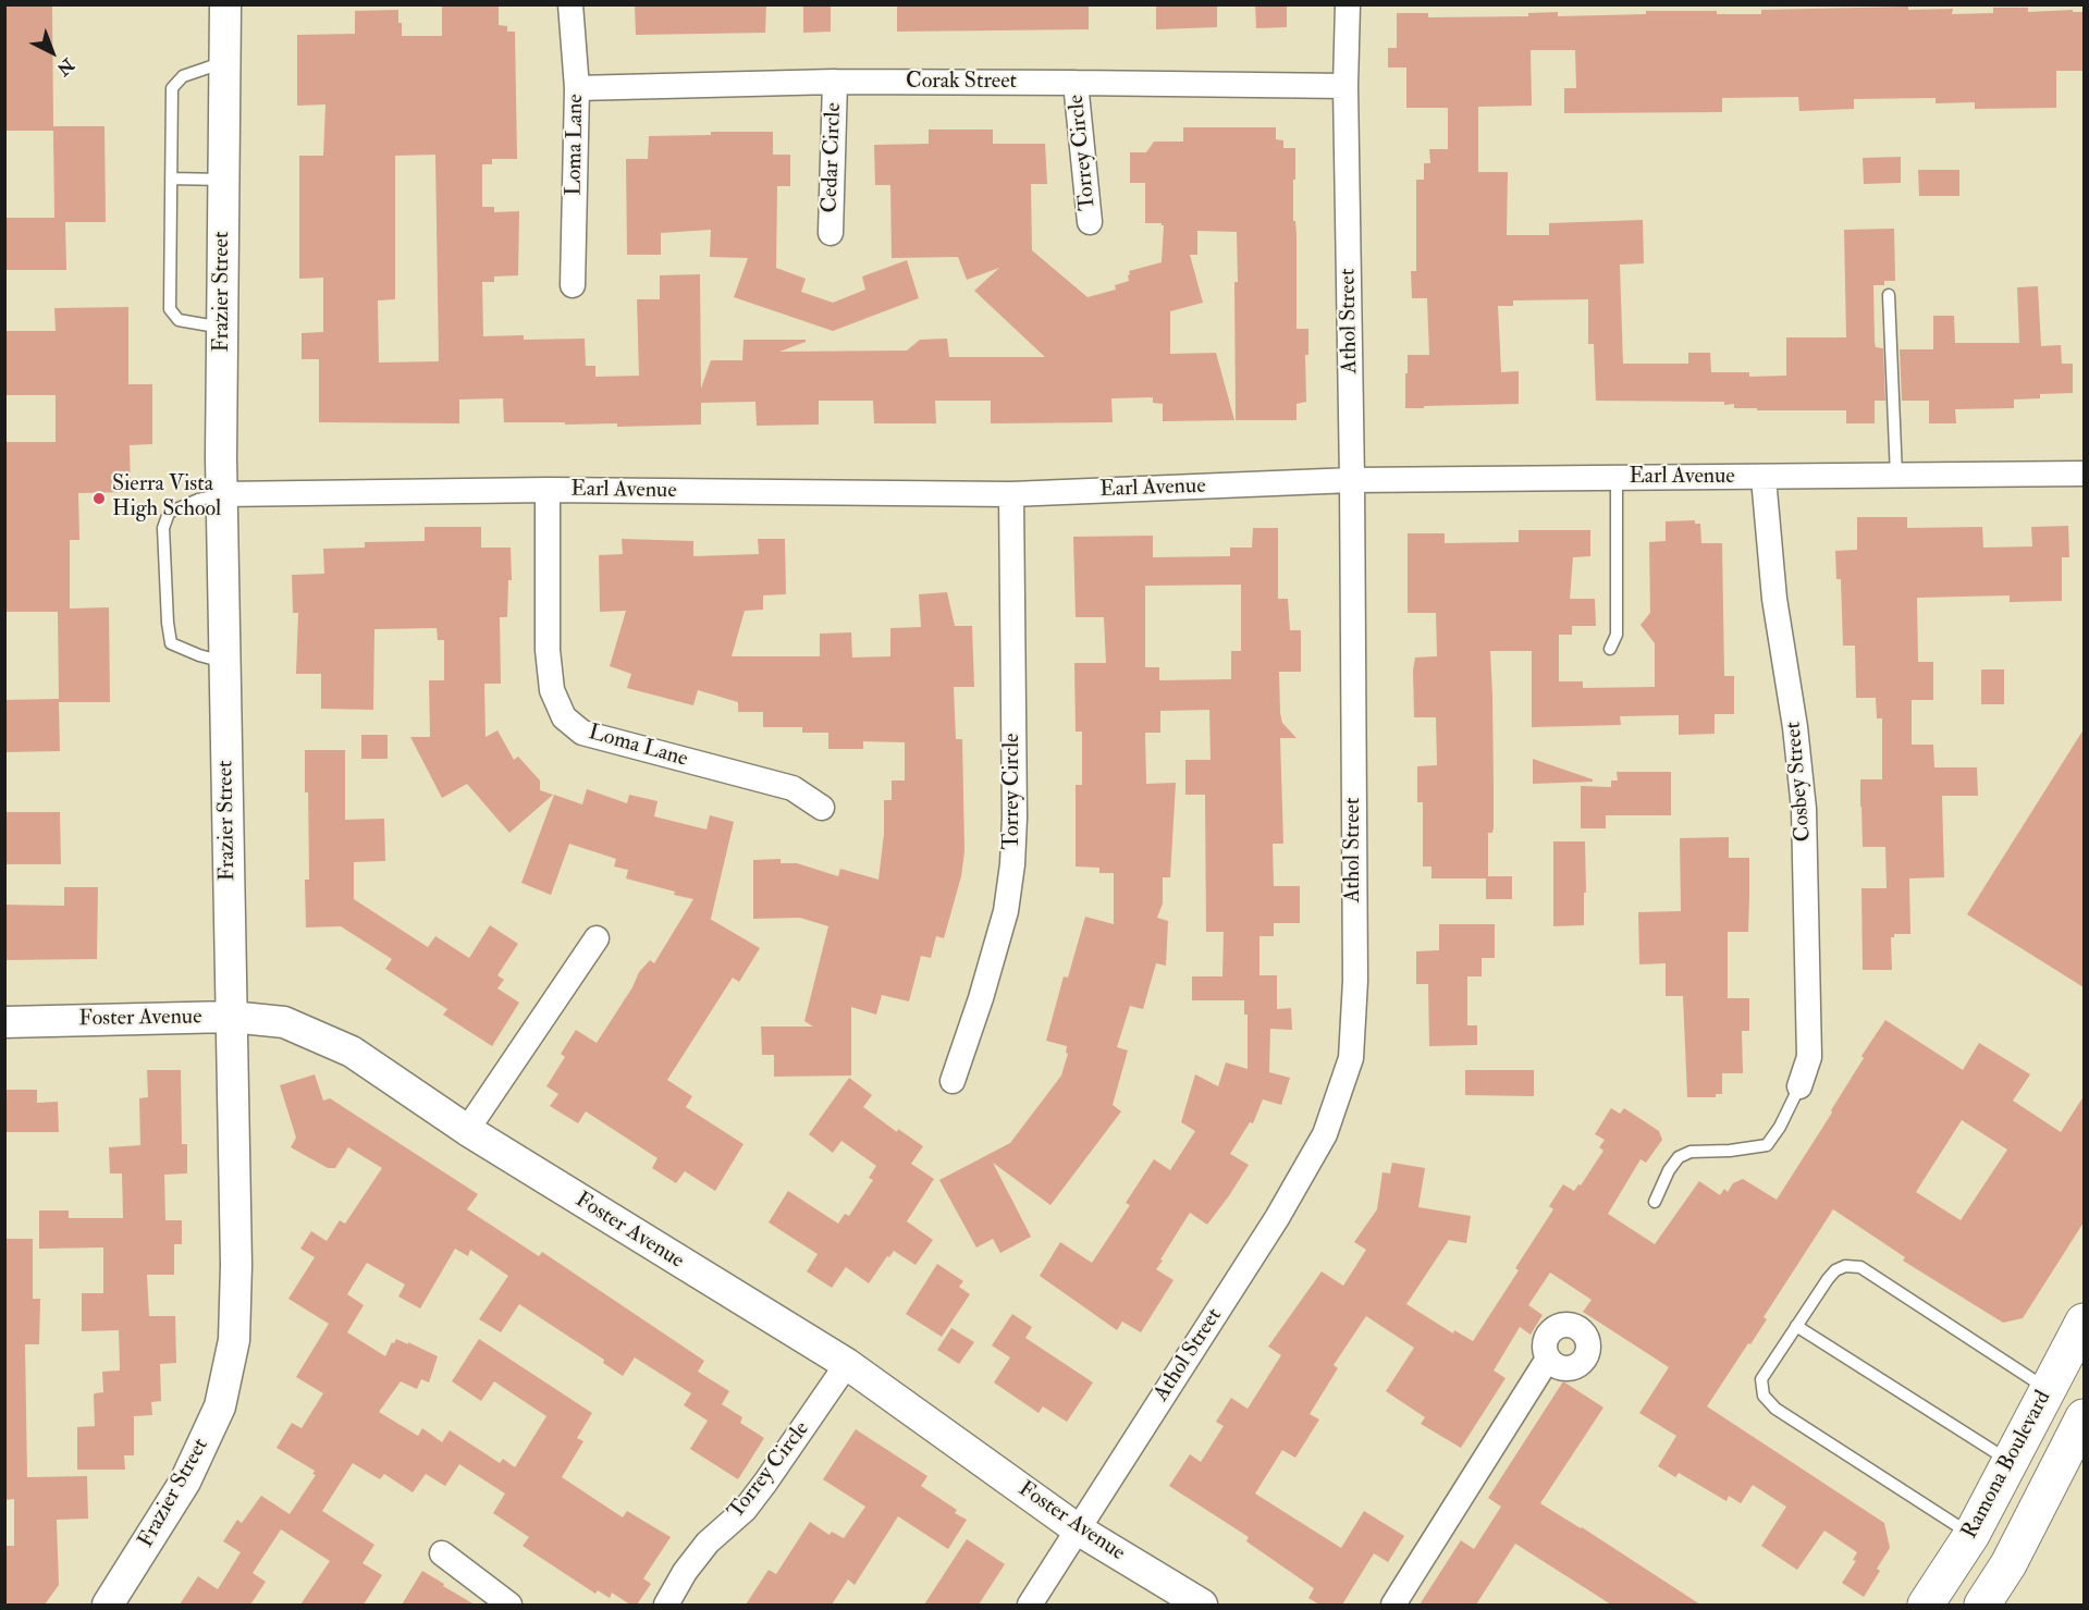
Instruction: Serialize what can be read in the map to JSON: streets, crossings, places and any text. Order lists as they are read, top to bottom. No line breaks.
{"streets":{"main road":["Ramona Boulevard"],"street":["Corak Street","Loma Lane","Torrey Circle","Cedar Circle","Frazier Street","Athol Street","Earl Avenue","Cosbey Street","Foster Avenue"]},"crossings":[["Corak Street","Loma Lane"],["Corak Street","Torrey Circle"],["Corak Street","Cedar Circle"],["Corak Street","Athol Street"],["Loma Lane","Earl Avenue"],["Torrey Circle","Earl Avenue"],["Torrey Circle","Foster Avenue"],["Frazier Street","Earl Avenue"],["Frazier Street","Foster Avenue"],["Athol Street","Earl Avenue"],["Athol Street","Foster Avenue"],["Earl Avenue","Cosbey Street"]],"places":["Sierra Vista High School"],"north":"bottom right"}
